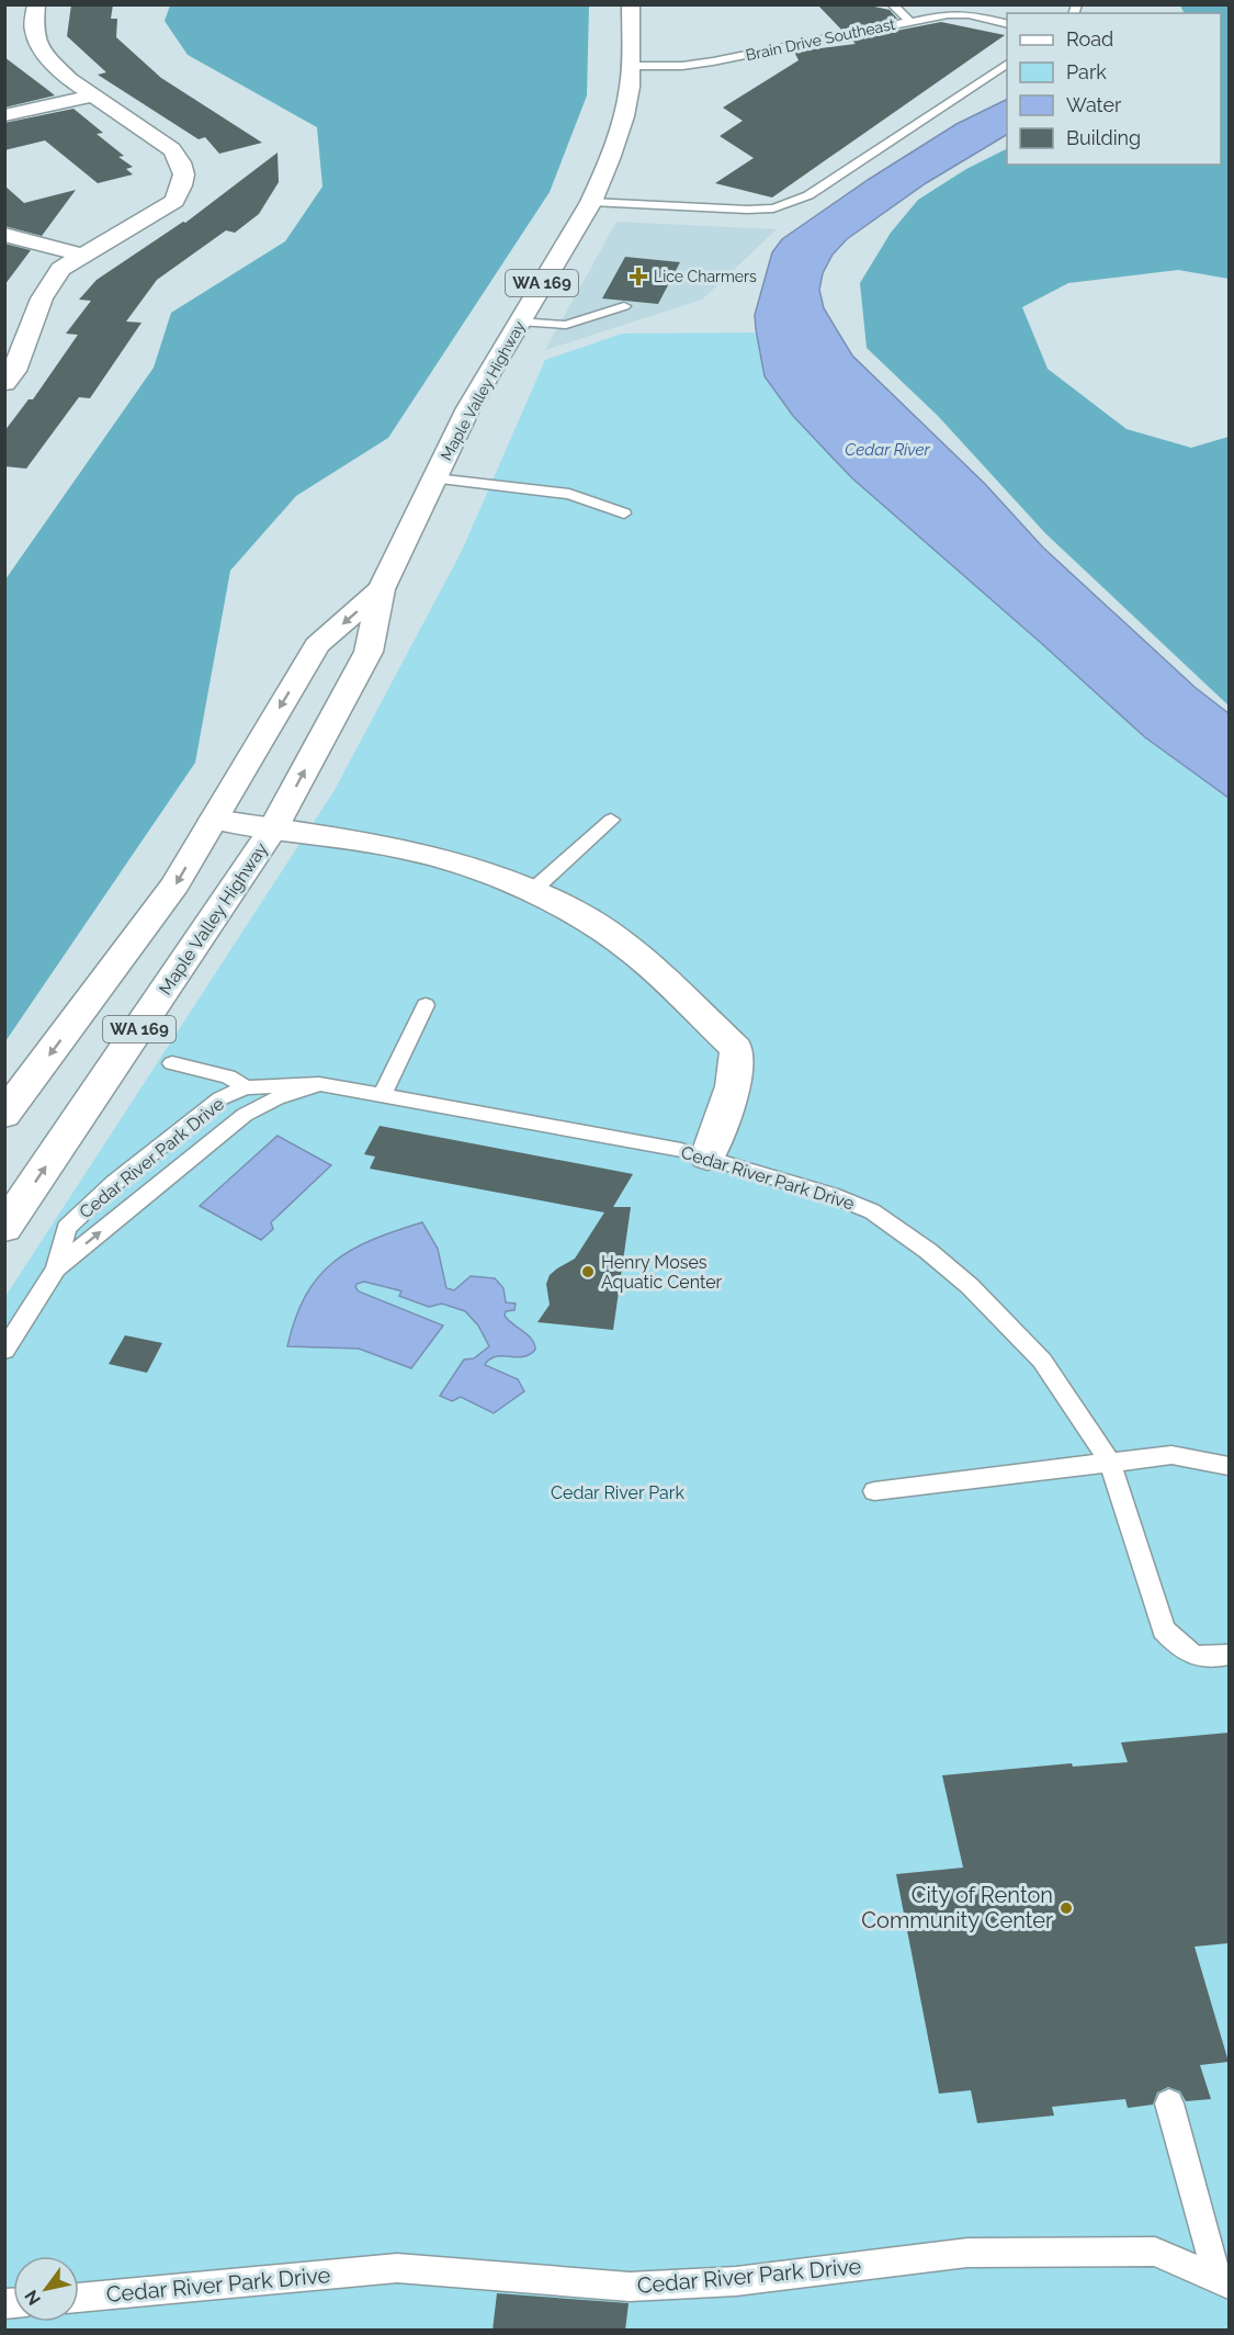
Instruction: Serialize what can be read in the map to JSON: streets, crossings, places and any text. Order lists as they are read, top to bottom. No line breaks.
{"streets":{"main road":["WA 169","Maple Valley Highway"],"lane":["Brain Drive Southeast","Cedar River Park Drive"]},"crossings":[["Brain Drive Southeast","Maple Valley Highway"]],"water":["Cedar River"],"parks":["Cedar River Park"],"places":{"health":["Lice Charmers"],"other":["Henry Moses Aquatic Center","City of Renton Community Center"]},"legend":["Road","Park","Water","Building"],"north":"bottom left"}
